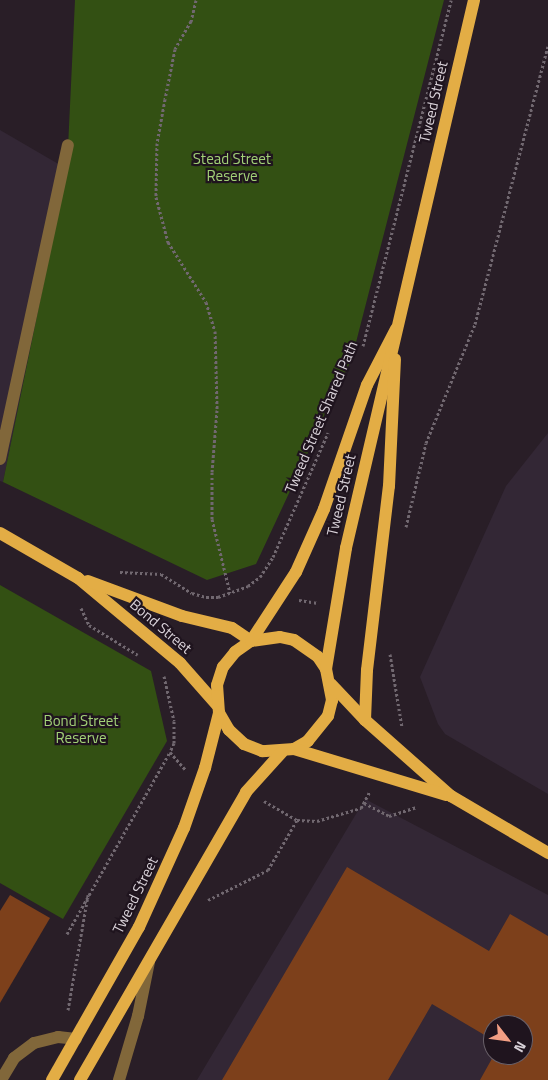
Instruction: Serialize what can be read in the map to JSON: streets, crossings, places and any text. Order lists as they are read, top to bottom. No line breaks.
{"streets":{"main road":["Tweed Street","Bond Street"],"path":["Tweed Street Shared Path"]},"crossings":[["Tweed Street","Bond Street"]],"parks":["Stead Street Reserve","Bond Street Reserve"],"north":"bottom right"}
